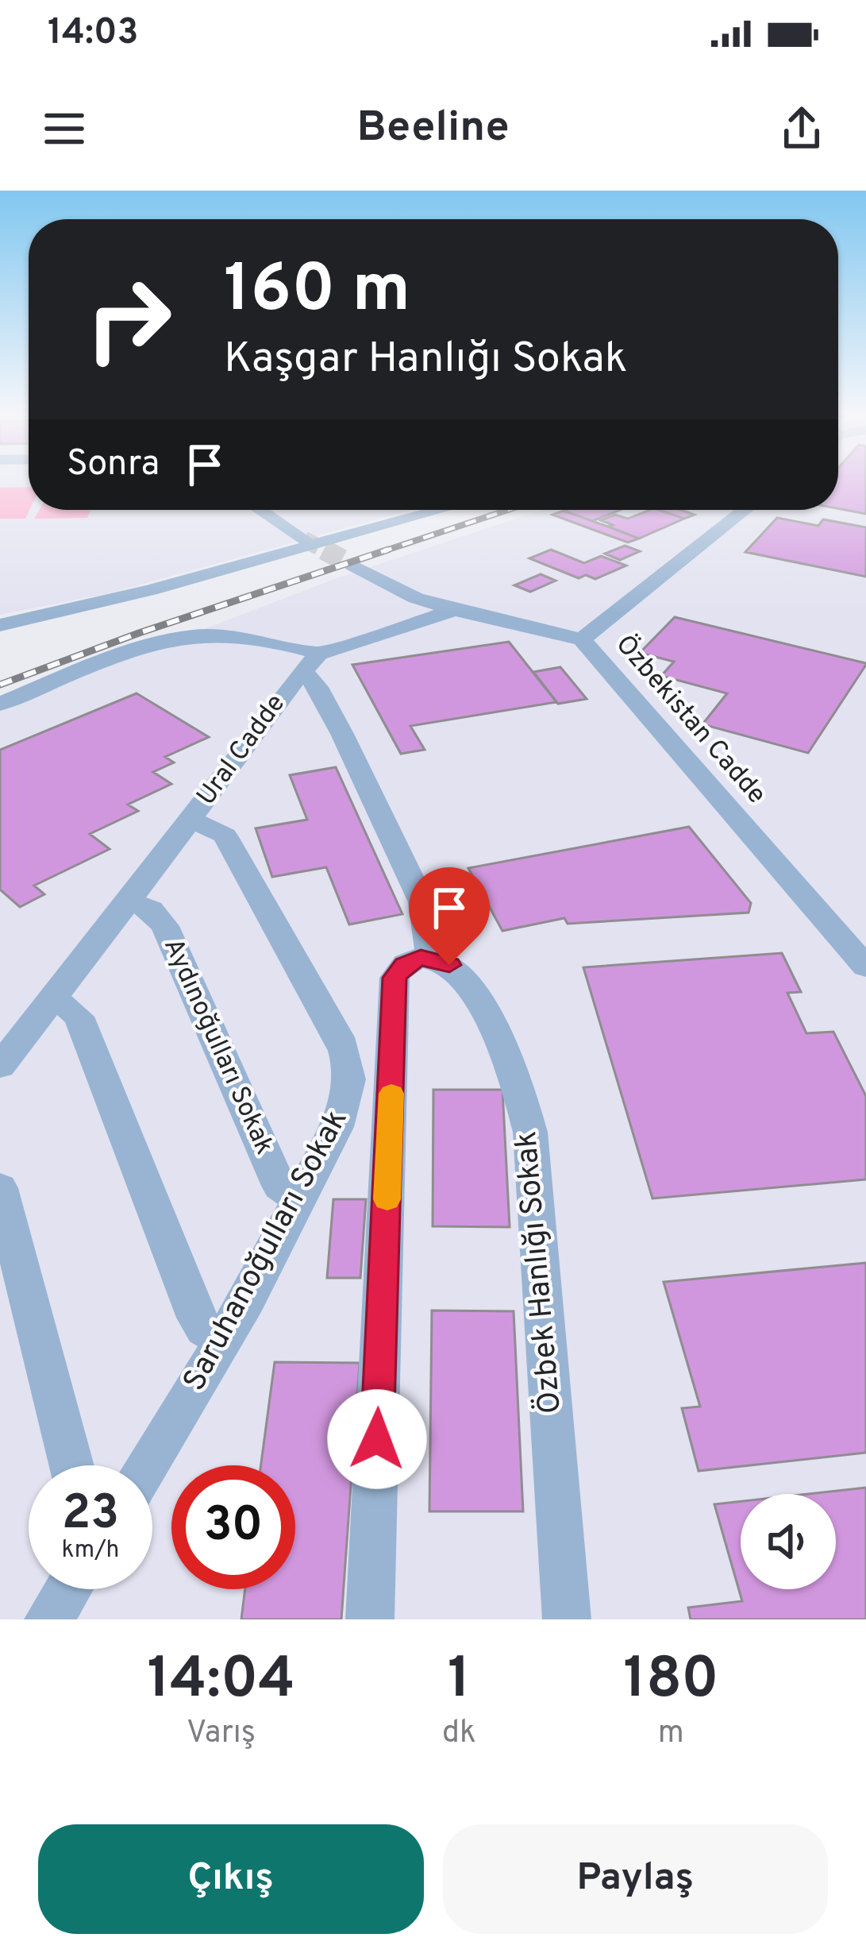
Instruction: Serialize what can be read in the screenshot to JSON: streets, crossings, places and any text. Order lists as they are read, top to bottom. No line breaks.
{"streets":{"street":["Özbekistan Cadde","Ural Cadde","Aydınoğulları Sokak","Saruhanoğulları Sokak","Özbek Hanlığı Sokak"]},"crossings":[["Ural Cadde","Aydınoğulları Sokak"],["Ural Cadde","Saruhanoğulları Sokak"],["Aydınoğulları Sokak","Saruhanoğulları Sokak"]],"page":{"status":"14:03","header":"Beeline","turn":["160 m","Kaşgar Hanlığı Sokak"],"then":"Sonra","speed":"23 km/h","limit":"30","eta":["14:04","Varış","1","dk","180","m"],"buttons":["Çıkış","Paylaş"]}}
